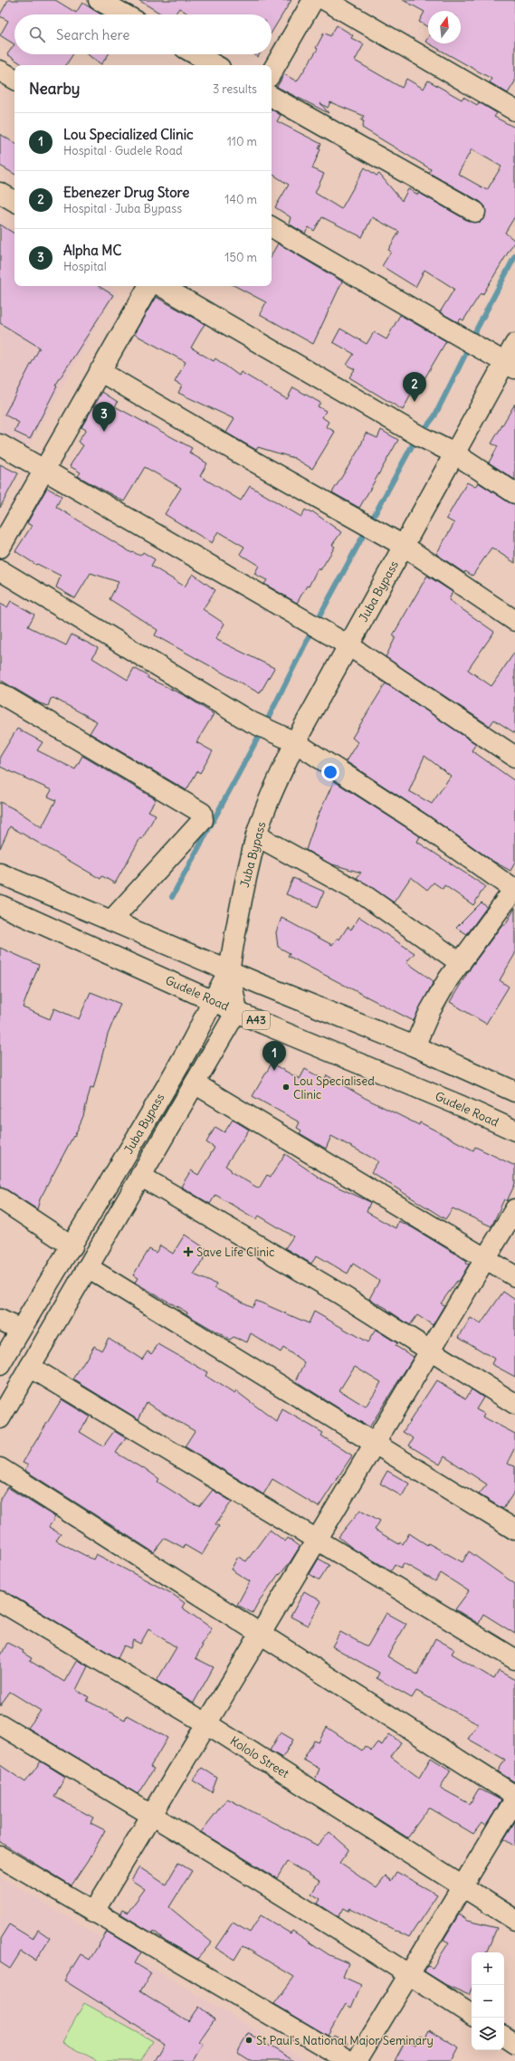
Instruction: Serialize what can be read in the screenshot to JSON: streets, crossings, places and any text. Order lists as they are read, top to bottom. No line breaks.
{"streets":{"main road":["Juba Bypass","Gudele Road","A43","Kololo Street"]},"crossings":[["Juba Bypass","Gudele Road"]],"places":{"other":["Lou Specialised Clinic","St Paul's National Major Seminary"],"health":["Save Life Clinic"]},"north":"top","page":{"search":"Search here","heading":["Nearby","3 results"],"list":[{"mark":"1","name":"Lou Specialized Clinic","note":"Hospital · Gudele Road","value":"110 m"},{"mark":"2","name":"Ebenezer Drug Store","note":"Hospital · Juba Bypass","value":"140 m"},{"mark":"3","name":"Alpha MC","note":"Hospital","value":"150 m"}],"pins":["2","3","1"],"map_buttons":["+","−"]}}
